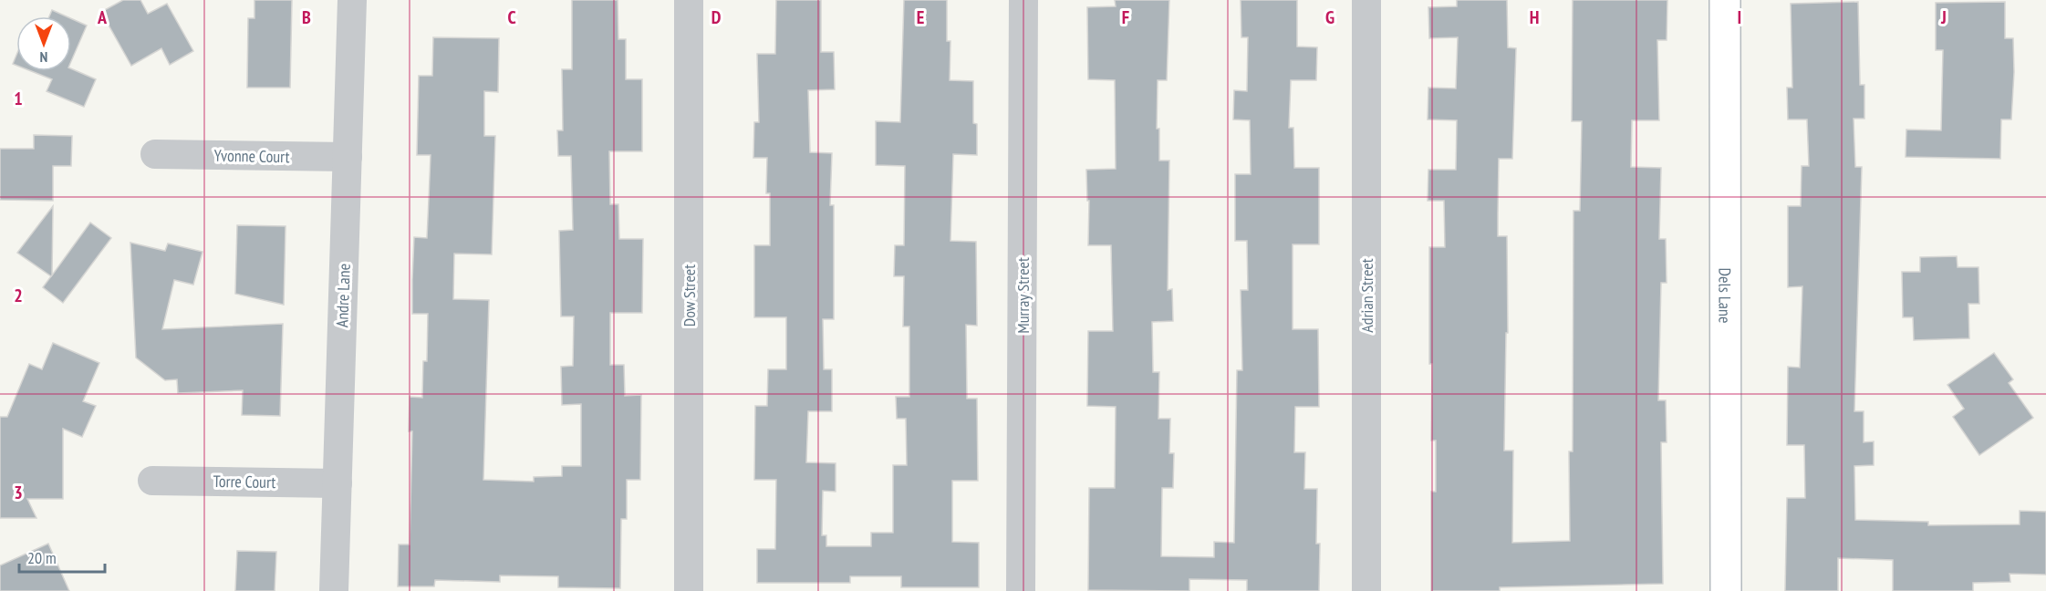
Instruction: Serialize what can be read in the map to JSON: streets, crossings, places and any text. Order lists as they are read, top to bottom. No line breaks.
{"streets":{"street":["Yvonne Court","Andre Lane","Dow Street","Murray Street","Adrian Street","Dels Lane","Torre Court"]},"crossings":[["Yvonne Court","Andre Lane"],["Andre Lane","Torre Court"]],"scale_bar":"20 m","north":"bottom","grid":{"columns":["A","B","C","D","E","F","G","H","I","J"],"rows":["1","2","3"]}}
